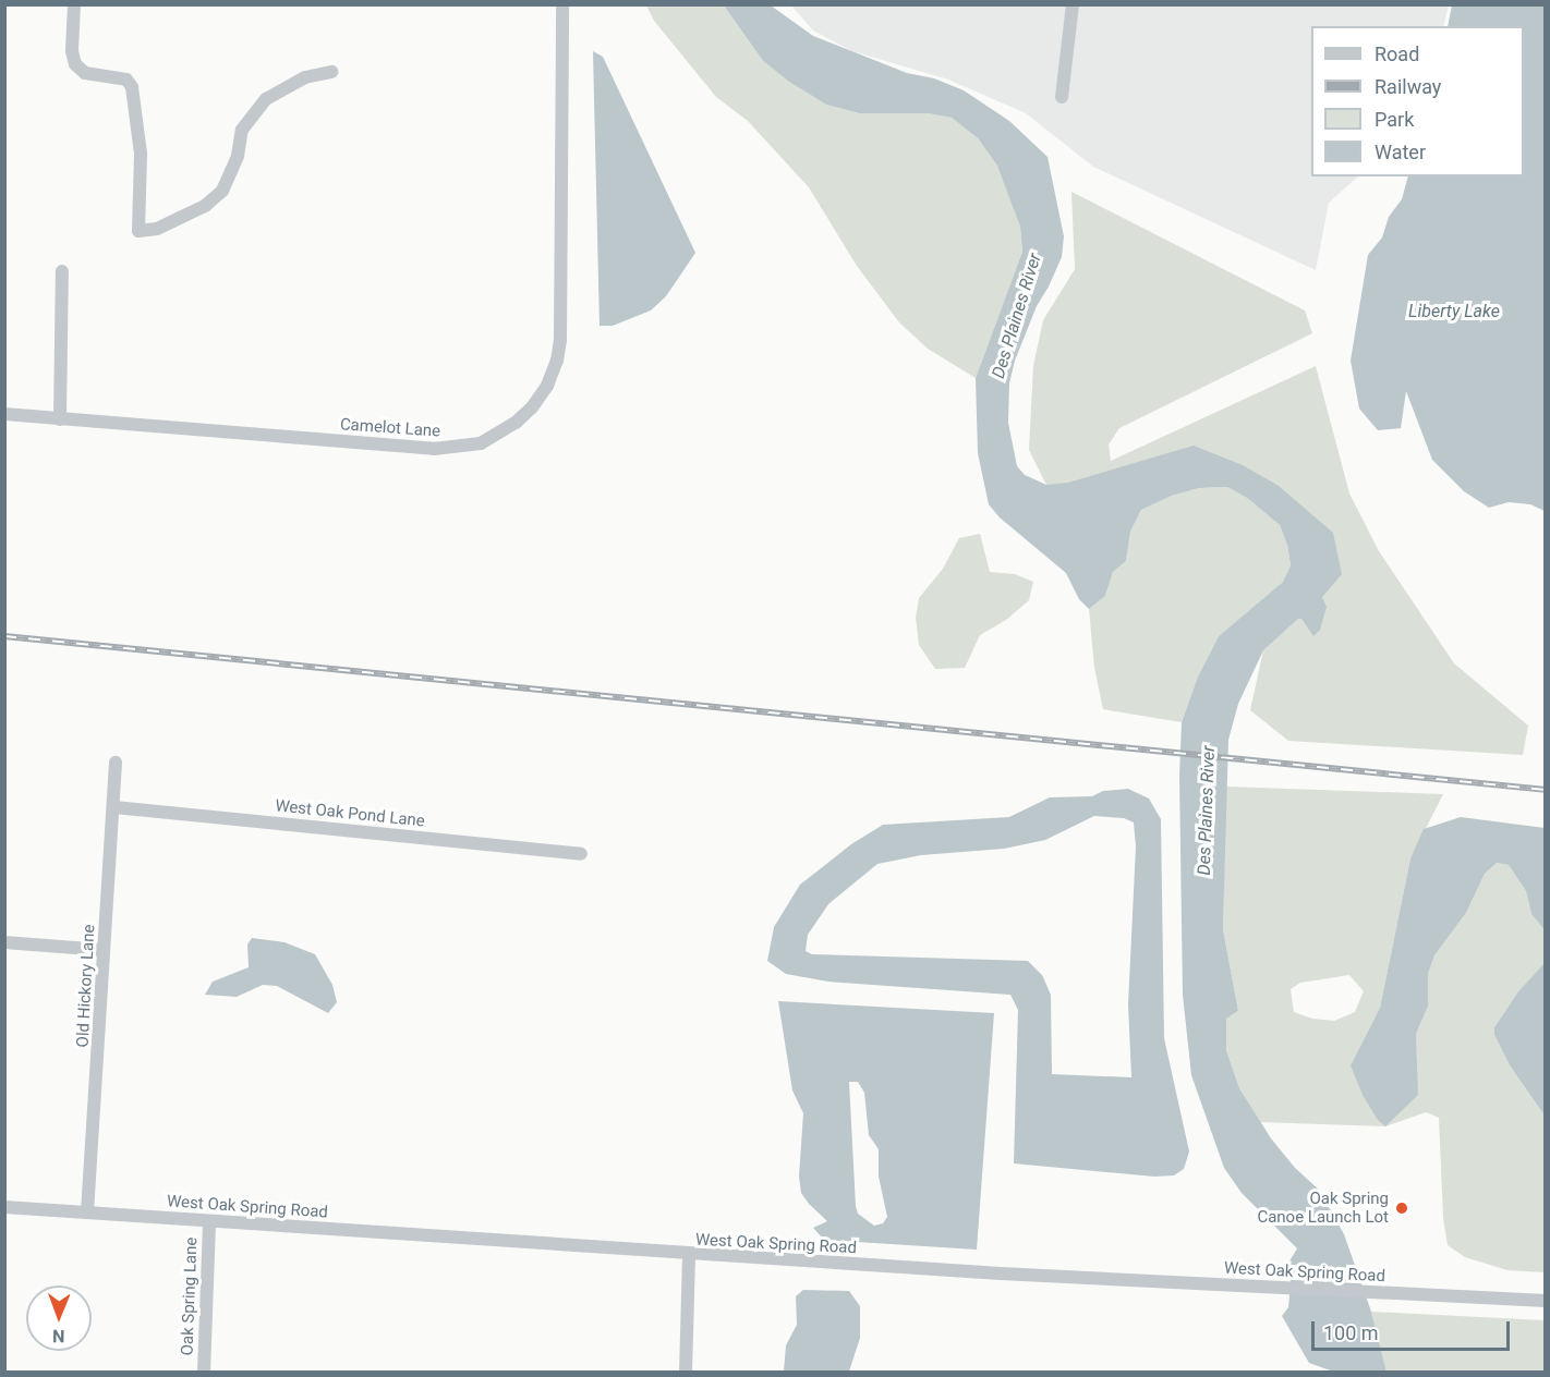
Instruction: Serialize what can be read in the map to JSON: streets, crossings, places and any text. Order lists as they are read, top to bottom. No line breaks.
{"streets":{"street":["Camelot Lane","West Oak Pond Lane","Old Hickory Lane","West Oak Spring Road","Oak Spring Lane"]},"crossings":[["West Oak Pond Lane","Old Hickory Lane"],["Old Hickory Lane","West Oak Spring Road"],["West Oak Spring Road","Oak Spring Lane"]],"water":["Liberty Lake","Des Plaines River"],"places":["Oak Spring Canoe Launch Lot"],"legend":["Road","Railway","Park","Water"],"scale_bar":"100 m","north":"bottom"}
